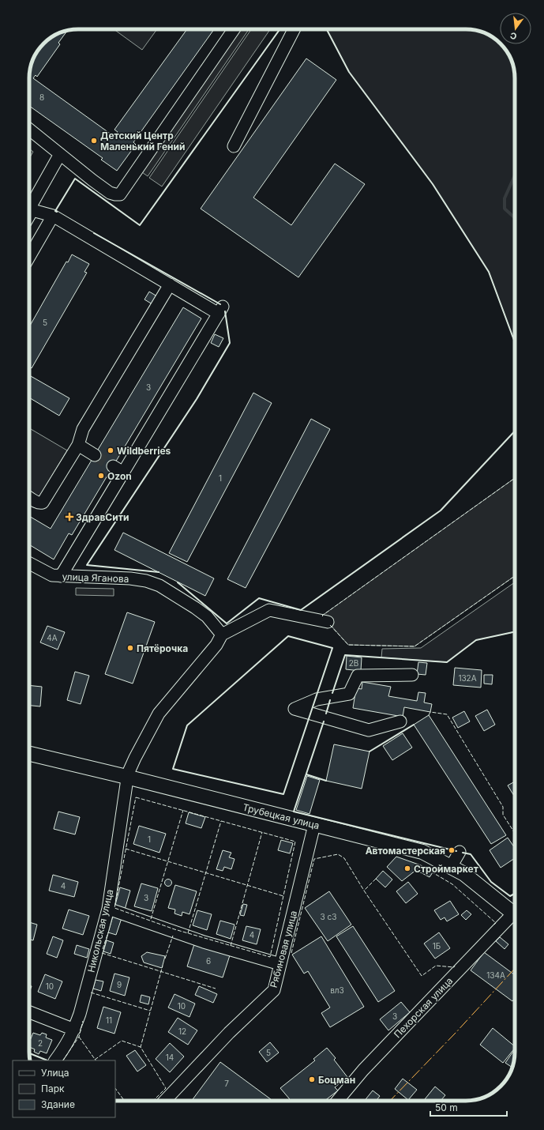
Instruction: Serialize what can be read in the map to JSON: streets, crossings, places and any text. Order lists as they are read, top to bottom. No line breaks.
{"streets":{"main road":["Трубецкая улица"],"street":["улица Яганова","Никольская улица","Рябиновая улица","Пехорская улица"]},"crossings":[["улица Яганова","Никольская улица"],["Трубецкая улица","Никольская улица"],["Трубецкая улица","Рябиновая улица"]],"places":{"other":["Детский Центр Маленький Гений","Wildberries","Ozon","Пятёрочка","Автомастерская","Строймаркет","Боцман"],"health":["ЗдравСити"]},"house_numbers":["8","5","3","1","4А","2В","132А","1","4","3","3 с3","4","1Б","6","134А","9","10","вл3","10","3","11","12","2","5","14","7"],"legend":["Улица","Парк","Здание"],"scale_bar":"50 m","north":"bottom"}
